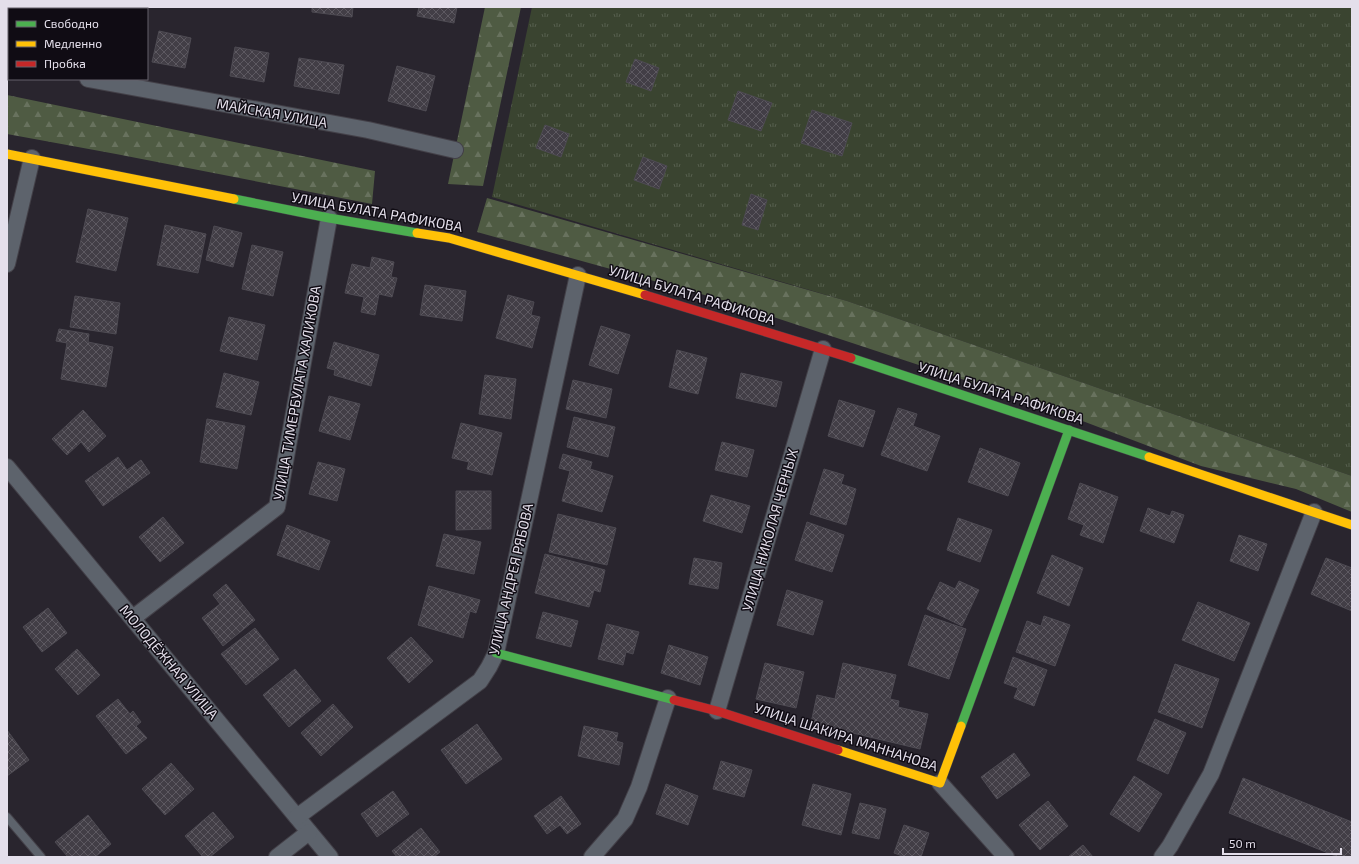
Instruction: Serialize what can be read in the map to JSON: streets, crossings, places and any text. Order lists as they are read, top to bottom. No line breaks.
{"streets":{"street":["МАЙСКАЯ УЛИЦА","УЛИЦА БУЛАТА РАФИКОВА","УЛИЦА ТИМЕРБУЛАТА ХАЛИКОВА","УЛИЦА НИКОЛАЯ ЧЕРНЫХ","УЛИЦА АНДРЕЯ РЯБОВА","МОЛОДЁЖНАЯ УЛИЦА","УЛИЦА ШАКИРА МАННАНОВА"]},"crossings":[["УЛИЦА БУЛАТА РАФИКОВА","УЛИЦА ТИМЕРБУЛАТА ХАЛИКОВА"],["УЛИЦА БУЛАТА РАФИКОВА","УЛИЦА НИКОЛАЯ ЧЕРНЫХ"],["УЛИЦА БУЛАТА РАФИКОВА","УЛИЦА АНДРЕЯ РЯБОВА"],["УЛИЦА БУЛАТА РАФИКОВА","УЛИЦА ШАКИРА МАННАНОВА"],["УЛИЦА ТИМЕРБУЛАТА ХАЛИКОВА","МОЛОДЁЖНАЯ УЛИЦА"],["УЛИЦА НИКОЛАЯ ЧЕРНЫХ","УЛИЦА ШАКИРА МАННАНОВА"],["УЛИЦА АНДРЕЯ РЯБОВА","МОЛОДЁЖНАЯ УЛИЦА"],["УЛИЦА АНДРЕЯ РЯБОВА","УЛИЦА ШАКИРА МАННАНОВА"]],"legend":["Свободно","Медленно","Пробка"],"scale_bar":"50 m"}
